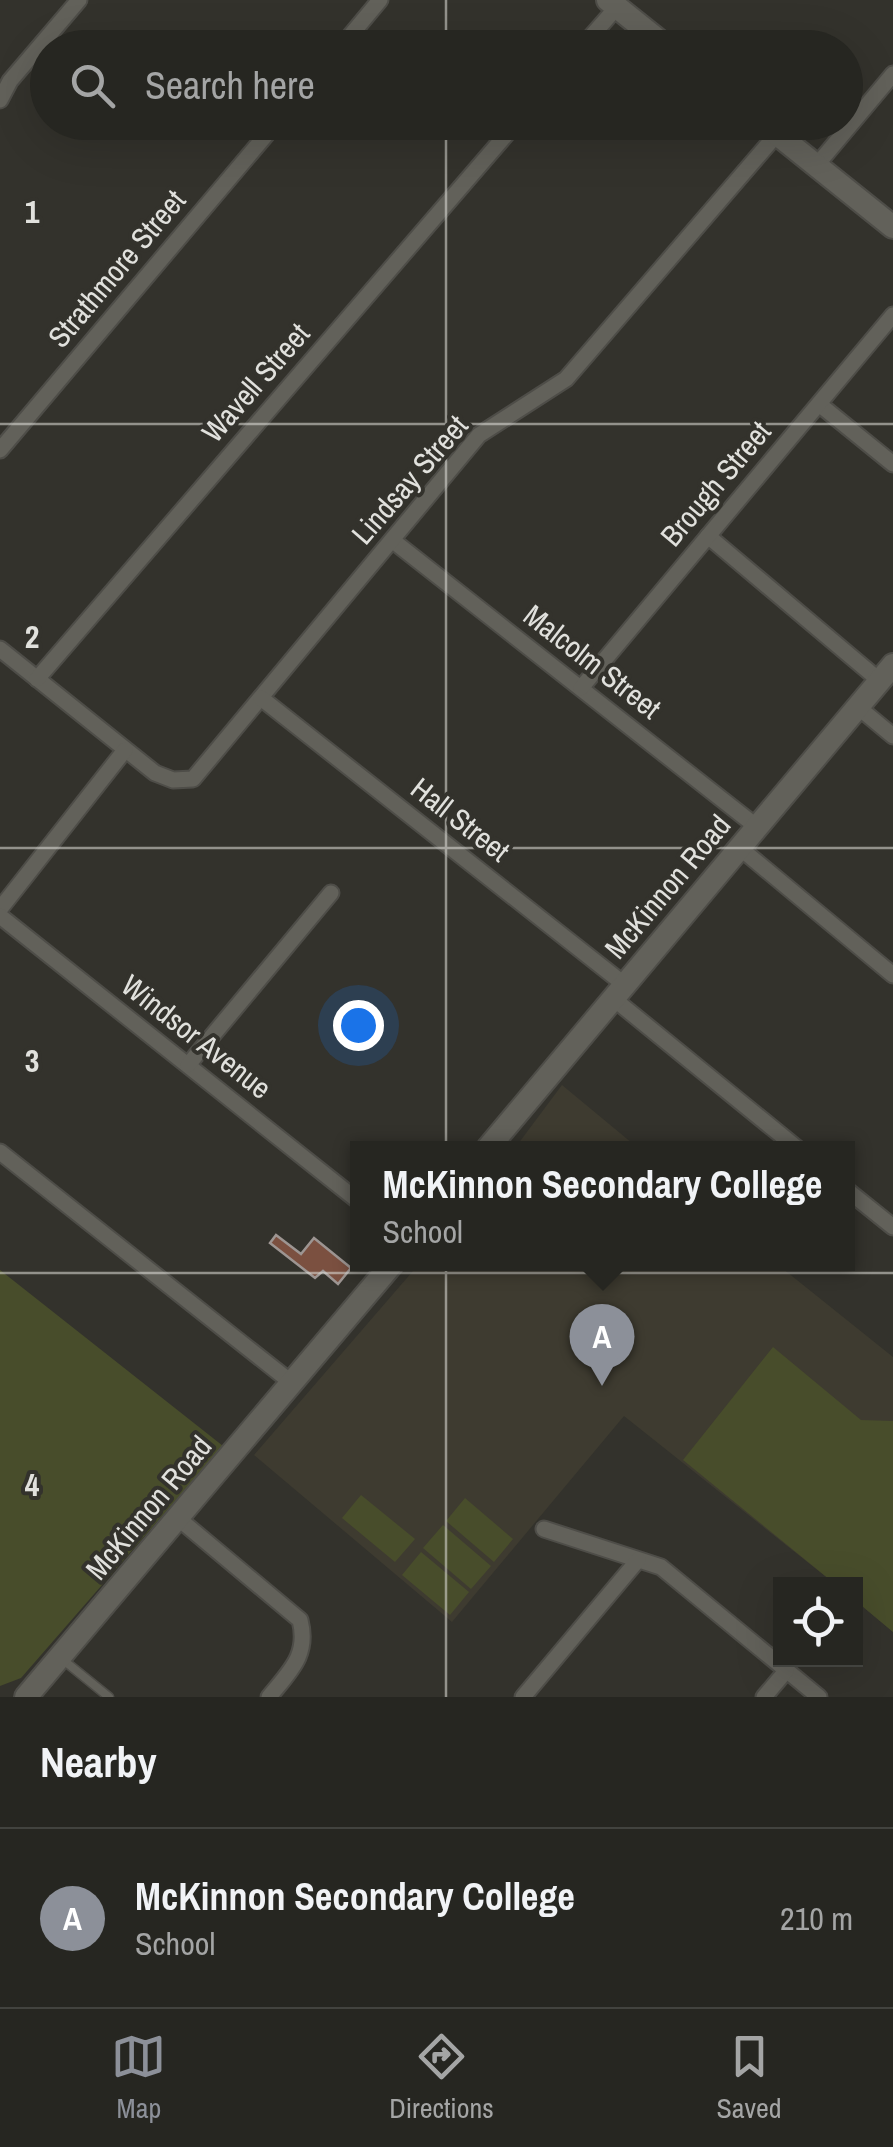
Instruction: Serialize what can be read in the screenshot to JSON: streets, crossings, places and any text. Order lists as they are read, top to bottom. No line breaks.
{"streets":{"street":["Strathmore Street","Wavell Street","Lindsay Street","Brough Street","Malcolm Street","Hall Street","McKinnon Road","Windsor Avenue"]},"crossings":[["Lindsay Street","Malcolm Street"],["Lindsay Street","Hall Street"],["Brough Street","Malcolm Street"],["Malcolm Street","McKinnon Road"],["Hall Street","McKinnon Road"]],"page":{"search":"Search here","popup":["McKinnon Secondary College","School"],"pins":"A","heading":"Nearby","list":[{"mark":"A","name":"McKinnon Secondary College","note":"School","value":"210 m"}],"nav":["Map","Directions","Saved"]},"grid":{"rows":["1","2","3","4"]}}
